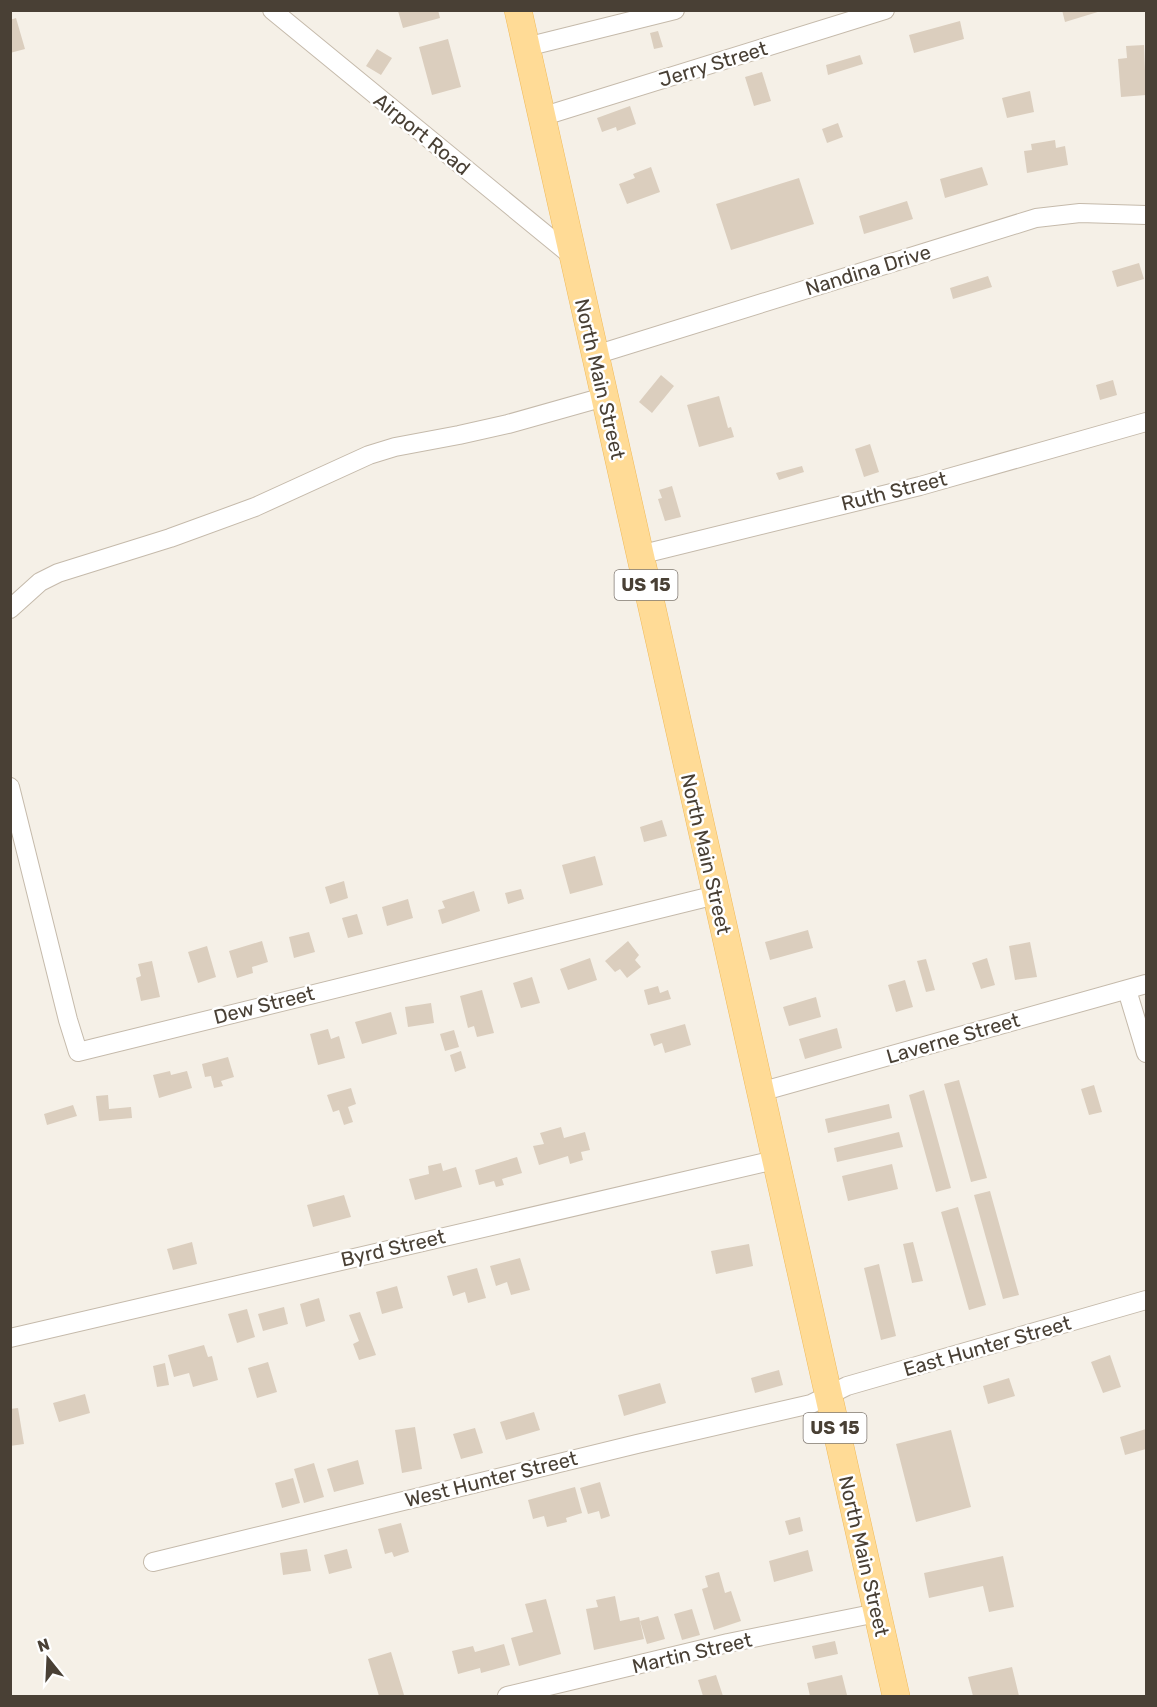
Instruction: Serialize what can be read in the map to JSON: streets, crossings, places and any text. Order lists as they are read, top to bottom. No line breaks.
{"streets":{"main road":["North Main Street","US 15"],"street":["Jerry Street","Airport Road","Nandina Drive","Ruth Street","Dew Street","Laverne Street","Byrd Street","East Hunter Street","West Hunter Street","Martin Street"]},"crossings":[["Jerry Street","North Main Street"],["Airport Road","North Main Street"],["Nandina Drive","North Main Street"],["North Main Street","Ruth Street"],["North Main Street","Dew Street"],["North Main Street","Laverne Street"],["North Main Street","Byrd Street"],["North Main Street","East Hunter Street"],["North Main Street","West Hunter Street"],["North Main Street","Martin Street"],["East Hunter Street","West Hunter Street"]],"north":"top"}
